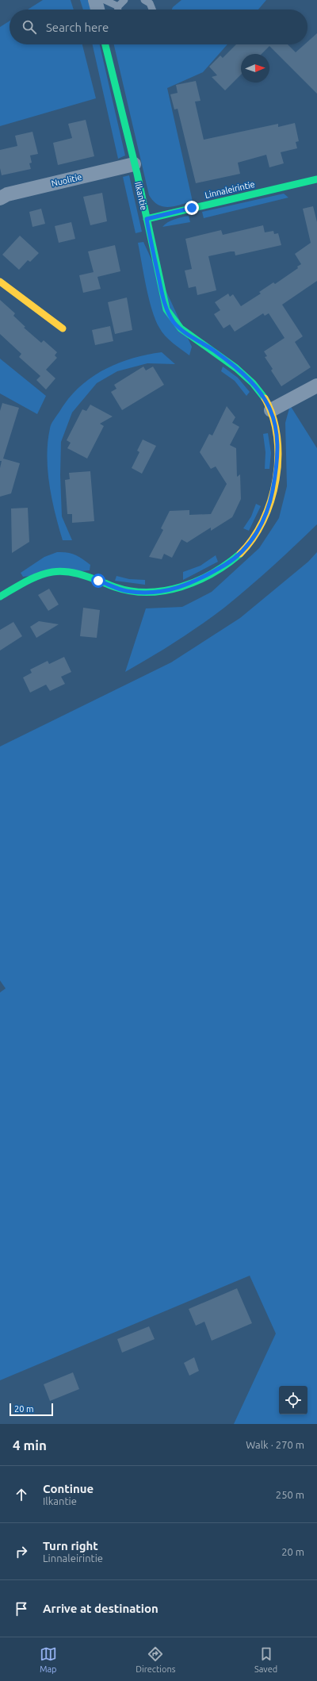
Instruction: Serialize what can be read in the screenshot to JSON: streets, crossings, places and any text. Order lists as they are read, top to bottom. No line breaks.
{"streets":{"street":["Nuolitie","Linnaleirintie","Ilkantie"]},"crossings":[["Nuolitie","Ilkantie"],["Linnaleirintie","Ilkantie"]],"scale_bar":"20 m","north":"right","page":{"search":"Search here","scale":"20 m","heading":["4 min","Walk · 270 m"],"list":[["Continue","Ilkantie","250 m"],["Turn right","Linnaleirintie","20 m"],"Arrive at destination"],"nav":["Map","Directions","Saved"]}}
